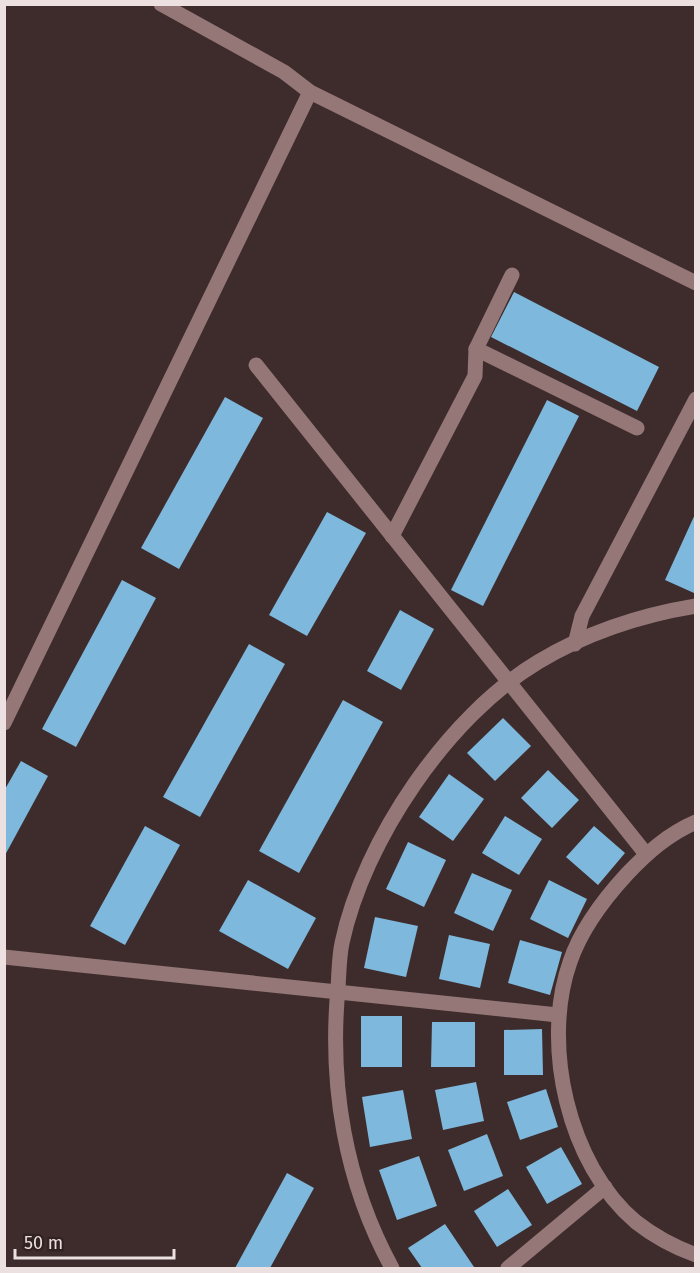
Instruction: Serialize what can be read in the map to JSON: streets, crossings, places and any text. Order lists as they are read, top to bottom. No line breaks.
{"scale_bar":"50 m"}
